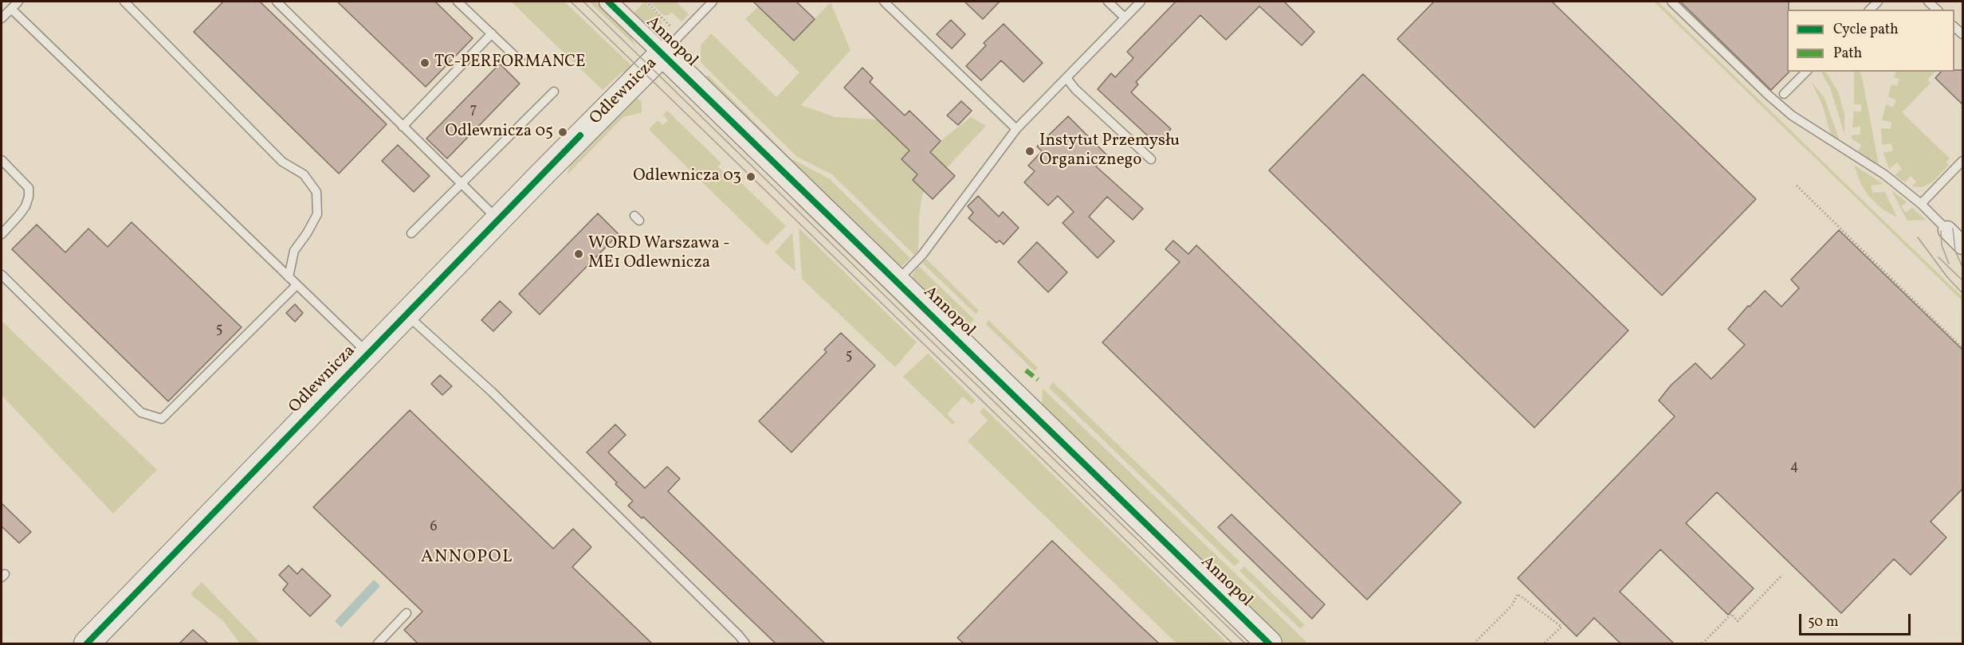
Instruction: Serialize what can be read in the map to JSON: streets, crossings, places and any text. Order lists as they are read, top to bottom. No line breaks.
{"streets":{"street":["Annopol","Odlewnicza"]},"crossings":[["Annopol","Odlewnicza"]],"districts":["ANNOPOL"],"places":["TC-PERFORMANCE","Odlewnicza 05","Instytut Przemysłu Organicznego","Odlewnicza 03","WORD Warszawa - ME1 Odlewnicza"],"house_numbers":["7","5","5","4","6"],"legend":["Cycle path","Path"],"scale_bar":"50 m"}
